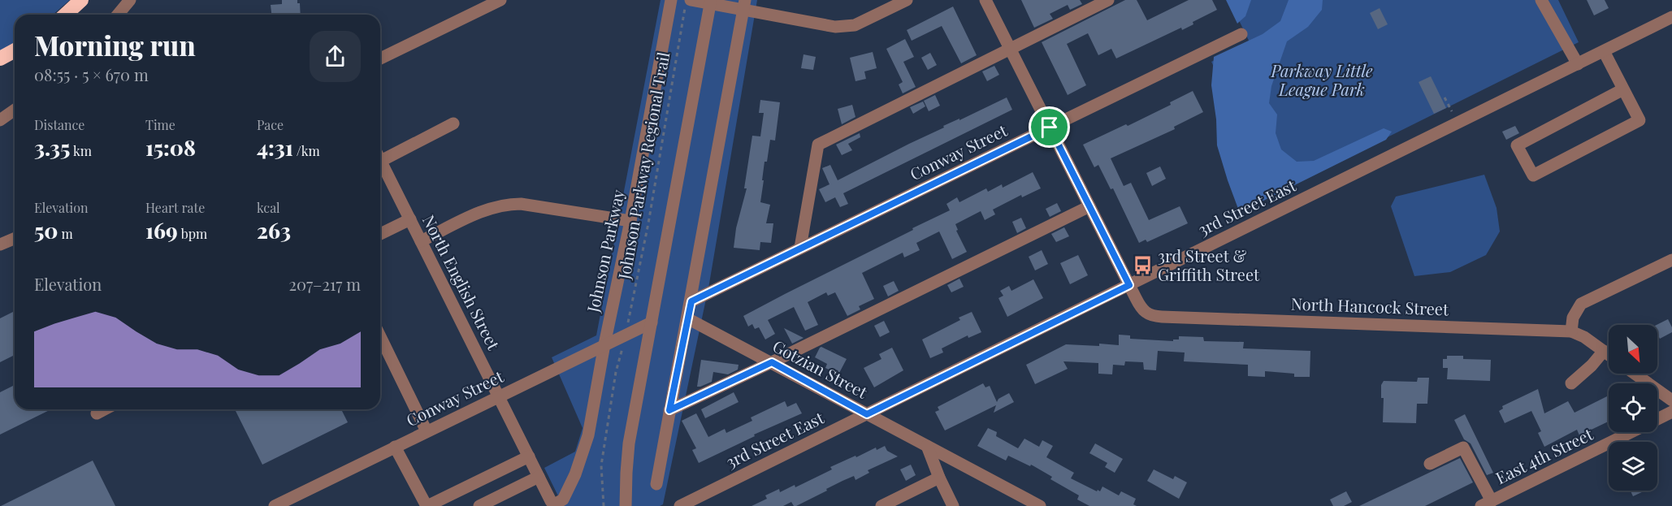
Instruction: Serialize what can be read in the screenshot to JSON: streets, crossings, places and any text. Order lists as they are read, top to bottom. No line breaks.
{"streets":{"street":["Conway Street","3rd Street East","Johnson Parkway","North English Street","North Hancock Street","Gotzian Street","East 4th Street"],"path":["Johnson Parkway Regional Trail"]},"crossings":[["Conway Street","Johnson Parkway"],["Conway Street","North English Street"],["Conway Street","North Hancock Street"],["3rd Street East","North Hancock Street"],["3rd Street East","Gotzian Street"],["Johnson Parkway","North English Street"]],"parks":["Parkway Little League Park"],"places":{"bus stop":["3rd Street & Griffith Street"]},"north":"bottom right","page":{"heading":["Morning run","08:55 · 5 × 670 m"],"stats":[["Distance","3.35 km"],["Time","15:08"],["Pace","4:31 /km"],["Elevation","50 m"],["Heart rate","169 bpm"],["kcal","263"]],"chart":["Elevation","207–217 m"]}}
